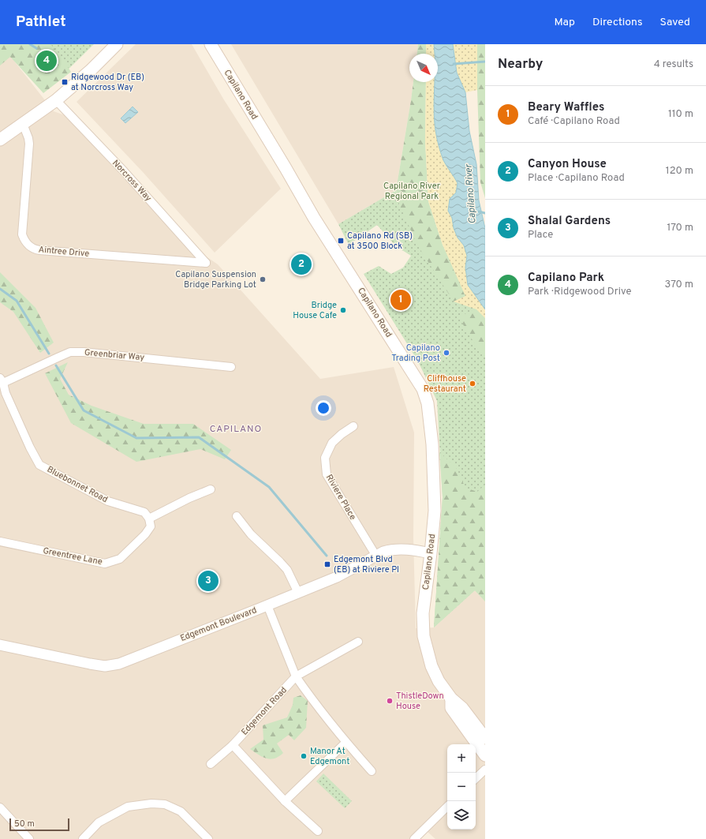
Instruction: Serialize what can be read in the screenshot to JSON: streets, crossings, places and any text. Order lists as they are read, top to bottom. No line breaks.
{"streets":{"main road":["Capilano Road"],"street":["Norcross Way","Aintree Drive","Greenbriar Way","Bluebonnet Road","Riviere Place","Greentree Lane","Edgemont Boulevard","Edgemont Road"]},"crossings":[["Capilano Road","Edgemont Boulevard"],["Norcross Way","Aintree Drive"],["Greenbriar Way","Bluebonnet Road"],["Bluebonnet Road","Greentree Lane"],["Riviere Place","Edgemont Boulevard"]],"districts":["CAPILANO"],"water":["Capilano River"],"parks":["Capilano River Regional Park"],"places":{"transit":["Ridgewood Dr (EB) at Norcross Way","Capilano Rd (SB) at 3500 Block","Edgemont Blvd (EB) at Riviere Pl"],"other":["Capilano Suspension Bridge Parking Lot","Bridge House Cafe","Capilano Trading Post","Cliffhouse Restaurant","ThistleDown House","Manor At Edgemont"]},"scale_bar":"50 m","north":"bottom right","page":{"header":"Pathlet","nav":["Map","Directions","Saved"],"heading":["Nearby","4 results"],"pins":["4","2","1","3"],"list":[{"mark":"1","name":"Beary Waffles","note":"Café · Capilano Road","value":"110 m"},{"mark":"2","name":"Canyon House","note":"Place · Capilano Road","value":"120 m"},{"mark":"3","name":"Shalal Gardens","note":"Place","value":"170 m"},{"mark":"4","name":"Capilano Park","note":"Park · Ridgewood Drive","value":"370 m"}],"map_buttons":["+","−"],"scale":"50 m"}}
